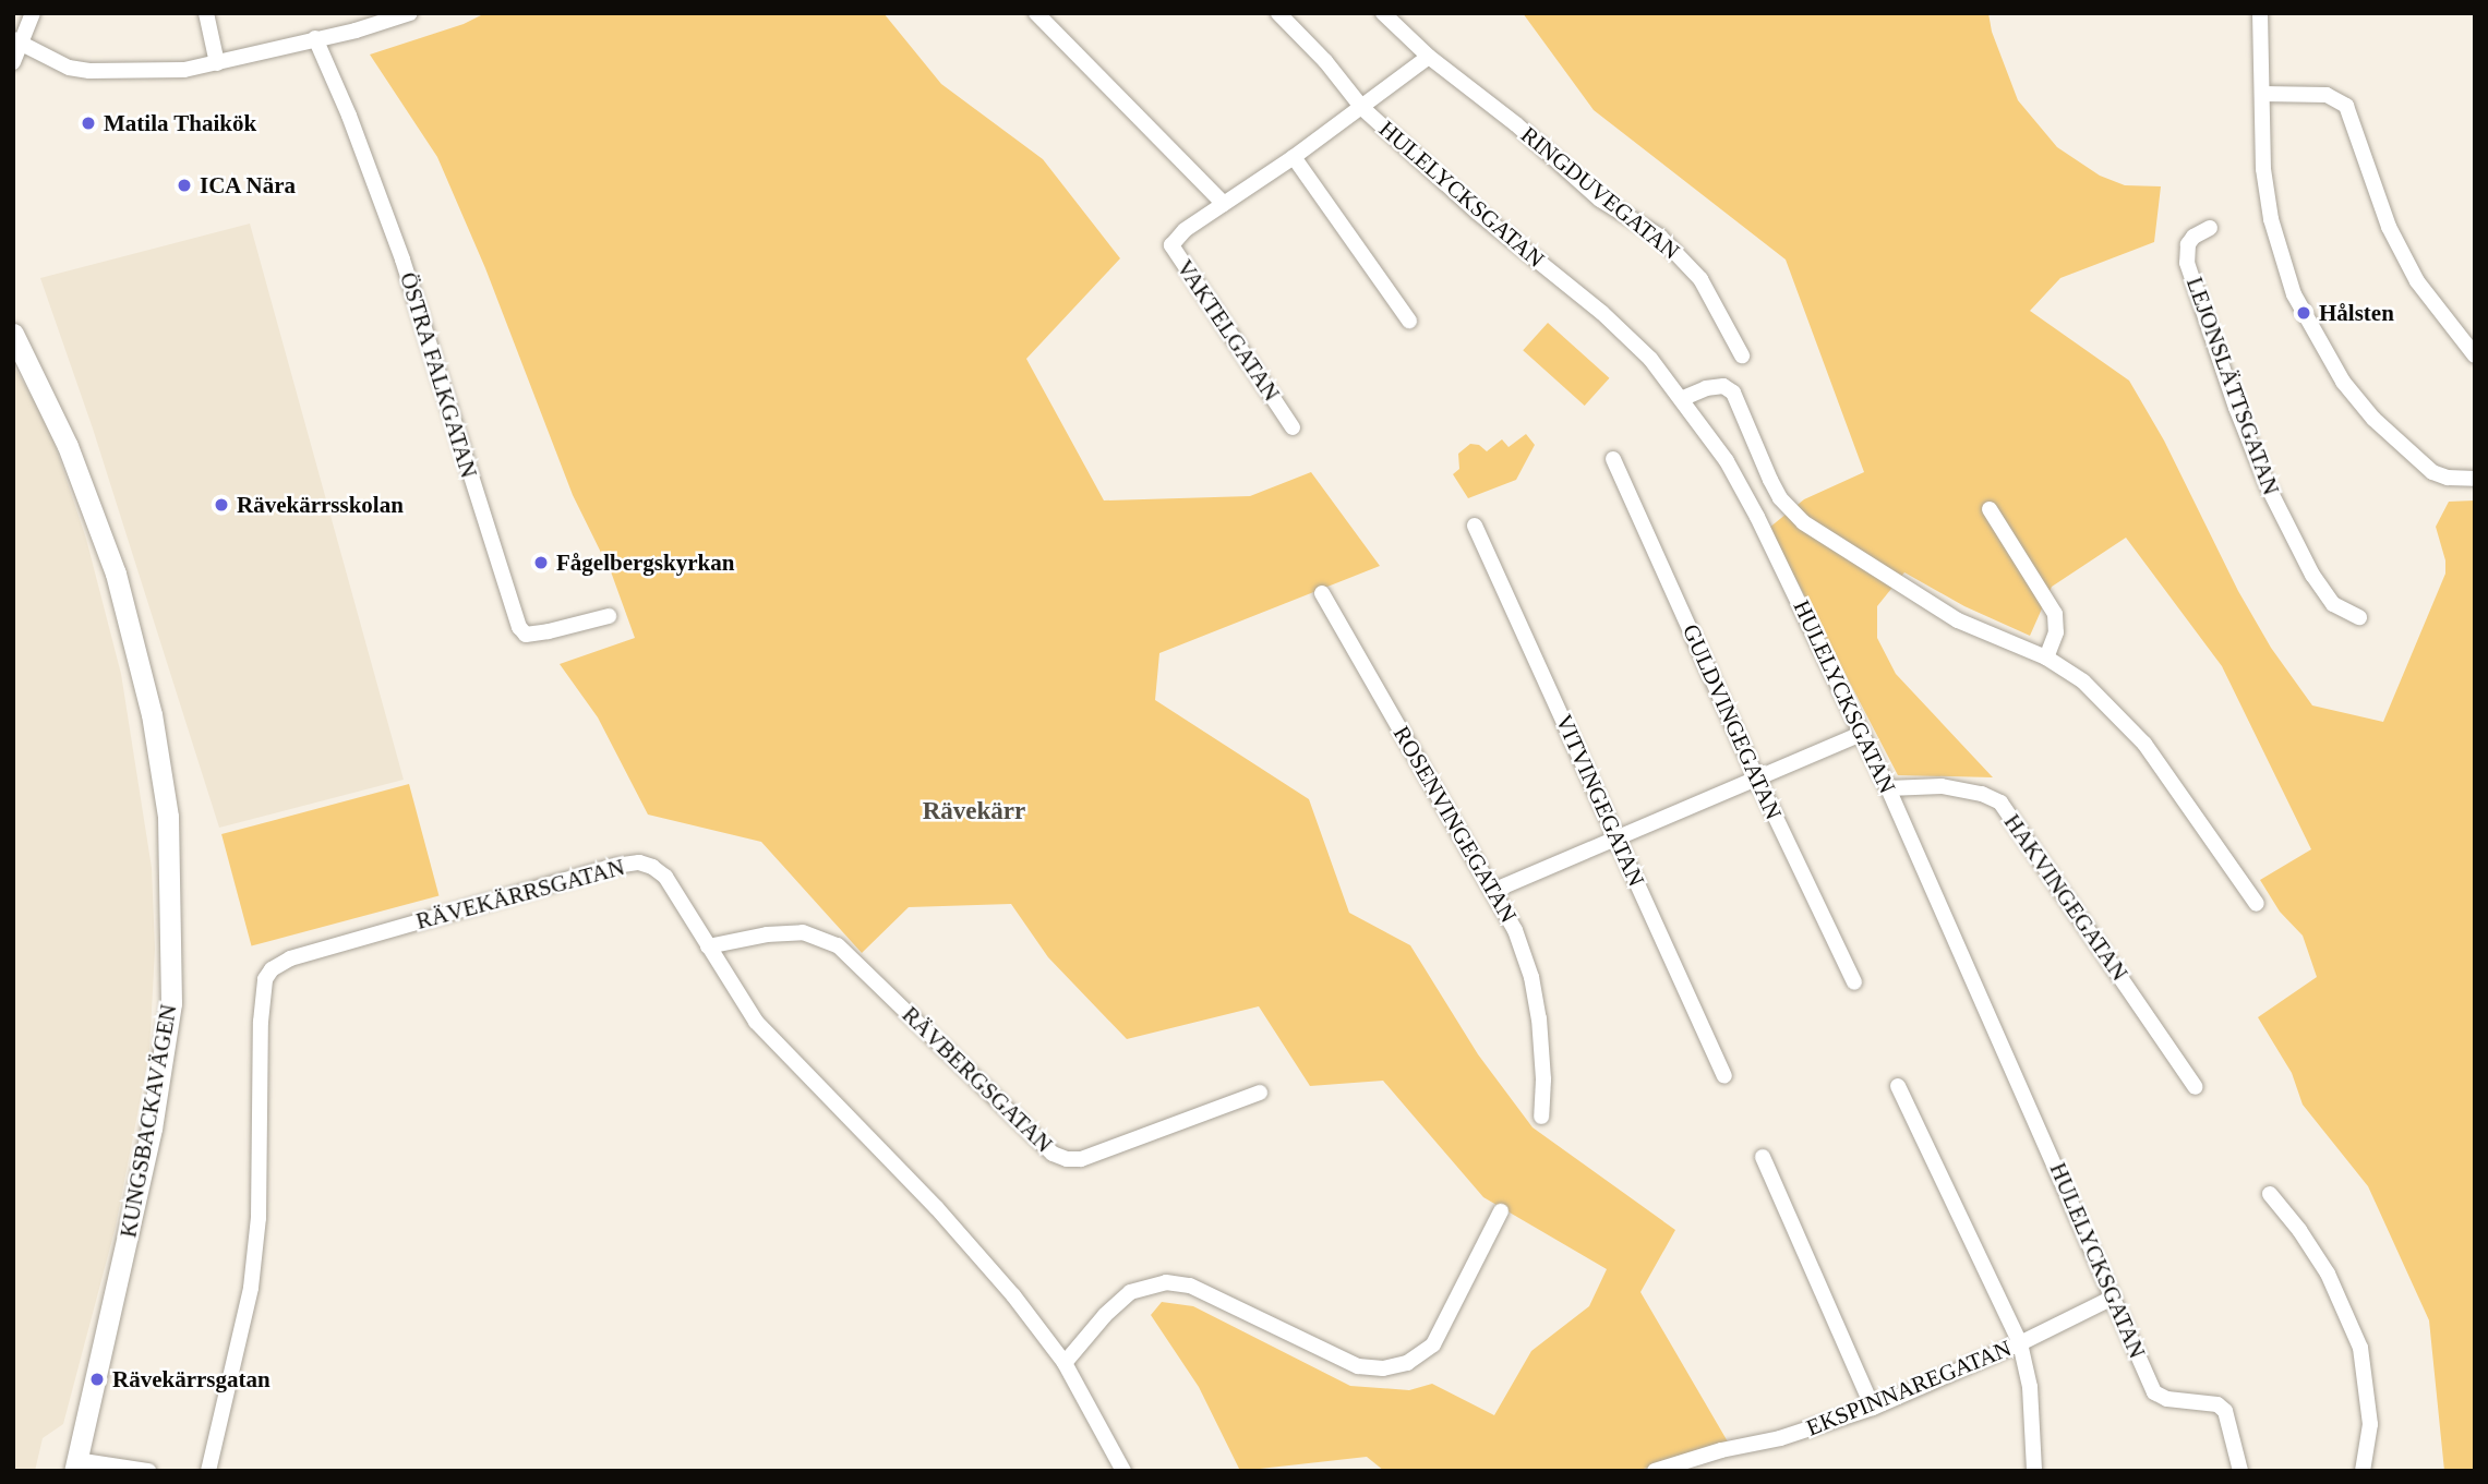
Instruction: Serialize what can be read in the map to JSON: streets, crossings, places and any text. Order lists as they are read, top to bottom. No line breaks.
{"streets":{"street":["RINGDUVEGATAN","HULELYCKSGATAN","VAKTELGATAN","ÖSTRA FALKGATAN","LEJONSLÄTTSGATAN","GULDVINGEGATAN","VITVINGEGATAN","ROSENVINGEGATAN","RÄVEKÄRRSGATAN","HAKVINGEGATAN","RÄVBERGSGATAN","KUNGSBACKAVÄGEN","EKSPINNAREGATAN"]},"crossings":[["RINGDUVEGATAN","VAKTELGATAN"],["HULELYCKSGATAN","VAKTELGATAN"],["HULELYCKSGATAN","HAKVINGEGATAN"],["HULELYCKSGATAN","EKSPINNAREGATAN"],["RÄVEKÄRRSGATAN","RÄVBERGSGATAN"]],"districts":["Rävekärr"],"places":["Matila Thaikök","ICA Nära","Hålsten","Rävekärrsskolan","Fågelbergskyrkan","Rävekärrsgatan"]}
